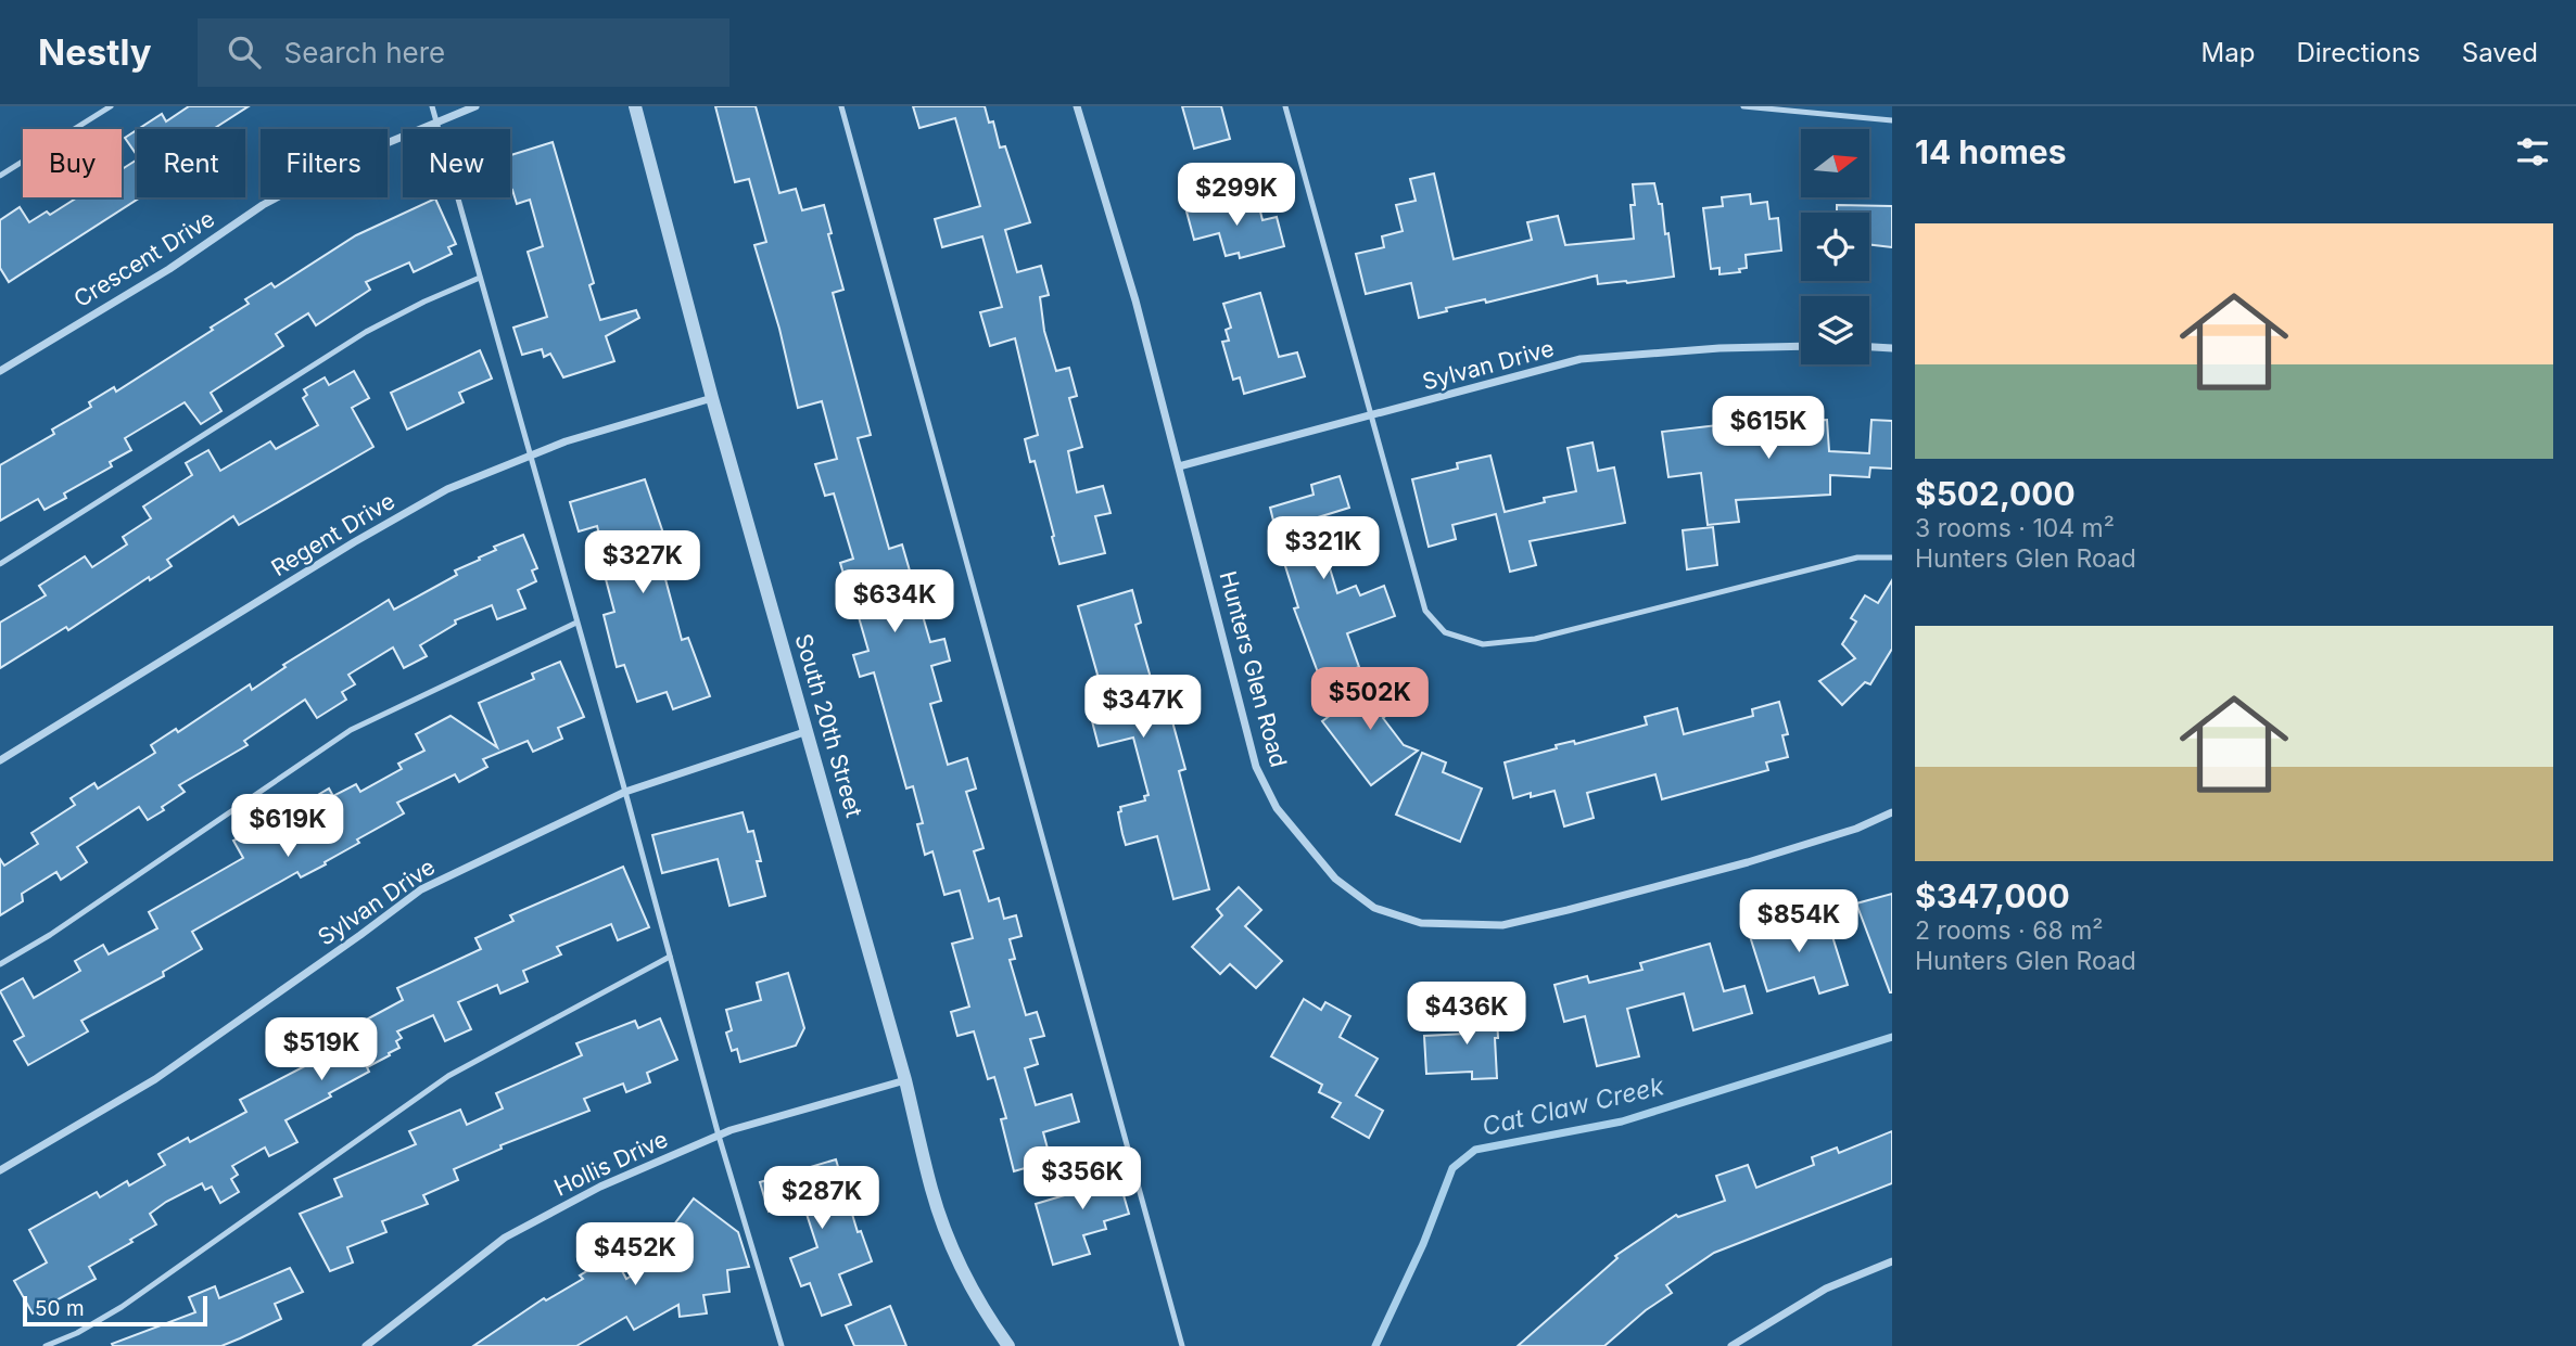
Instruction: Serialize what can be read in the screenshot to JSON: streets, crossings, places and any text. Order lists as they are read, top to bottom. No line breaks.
{"streets":{"street":["Crescent Drive","Sylvan Drive","Regent Drive","Hunters Glen Road","South 20th Street","Hollis Drive"]},"crossings":[["Sylvan Drive","Hunters Glen Road"],["Sylvan Drive","South 20th Street"],["Regent Drive","South 20th Street"],["South 20th Street","Hollis Drive"]],"water":["Cat Claw Creek"],"scale_bar":"50 m","north":"right","page":{"header":"Nestly","search":"Search here","nav":["Map","Directions","Saved"],"heading":"14 homes","chip":["Buy","Rent","Filters","New"],"price":["$299K","$615K","$321K","$327K","$634K","$502K","$347K","$619K","$854K","$436K","$519K","$356K","$287K","$452K"],"list":[{"name":"$502,000","note":"3 rooms · 104 m² · Hunters Glen Road"},{"name":"$347,000","note":"2 rooms · 68 m² · Hunters Glen Road"}],"scale":"50 m"}}
